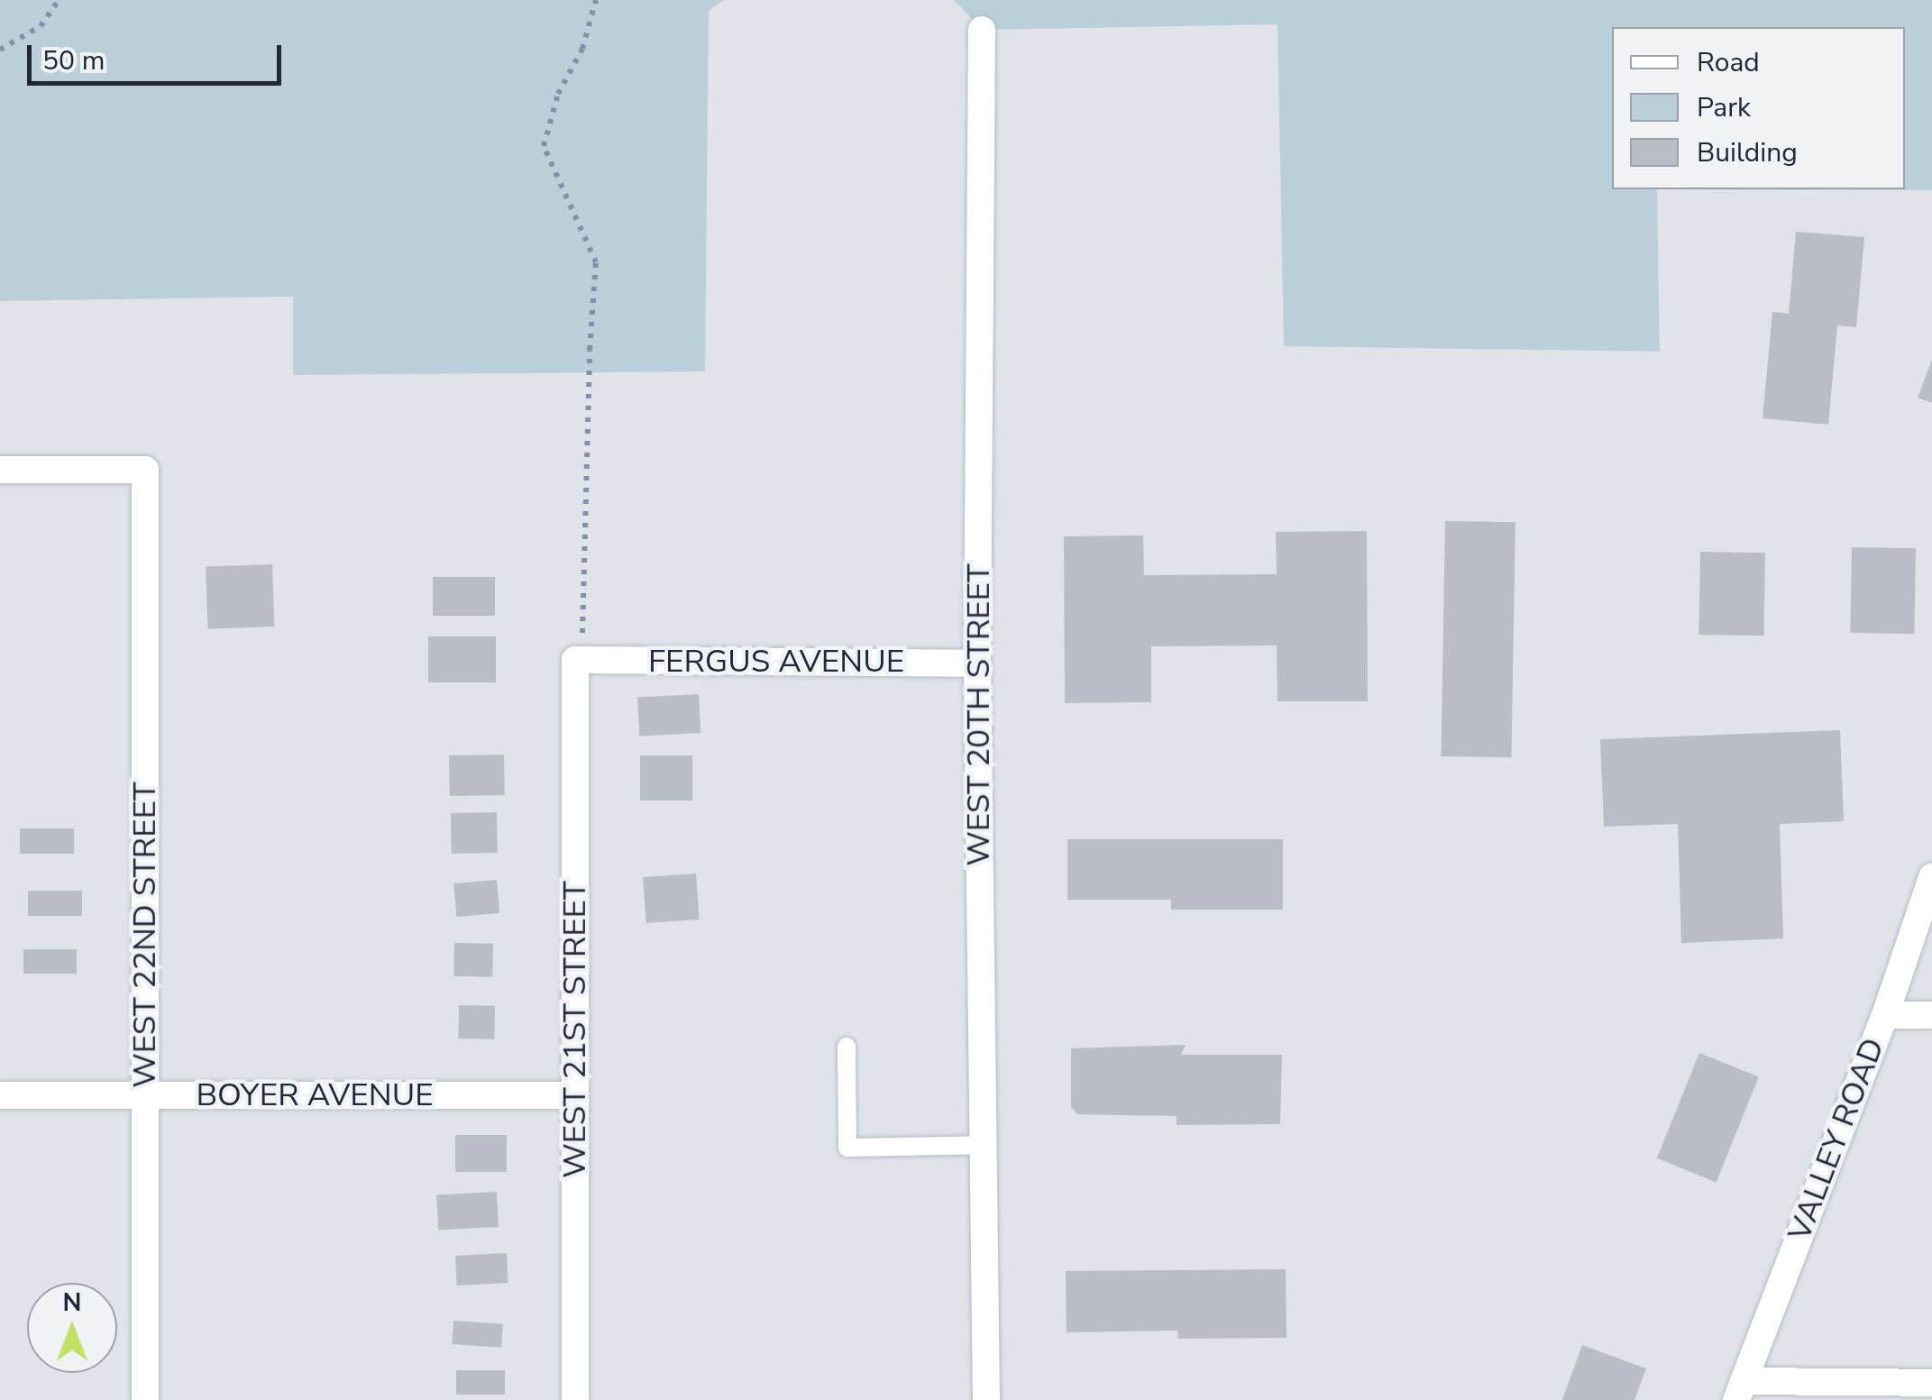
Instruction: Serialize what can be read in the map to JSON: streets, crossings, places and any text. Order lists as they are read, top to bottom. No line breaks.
{"streets":{"street":["FERGUS AVENUE","WEST 20TH STREET","WEST 22ND STREET","WEST 21ST STREET","BOYER AVENUE","VALLEY ROAD"]},"crossings":[["FERGUS AVENUE","WEST 20TH STREET"],["FERGUS AVENUE","WEST 21ST STREET"],["WEST 22ND STREET","BOYER AVENUE"],["WEST 21ST STREET","BOYER AVENUE"]],"legend":["Road","Park","Building"],"scale_bar":"50 m","north":"top"}
